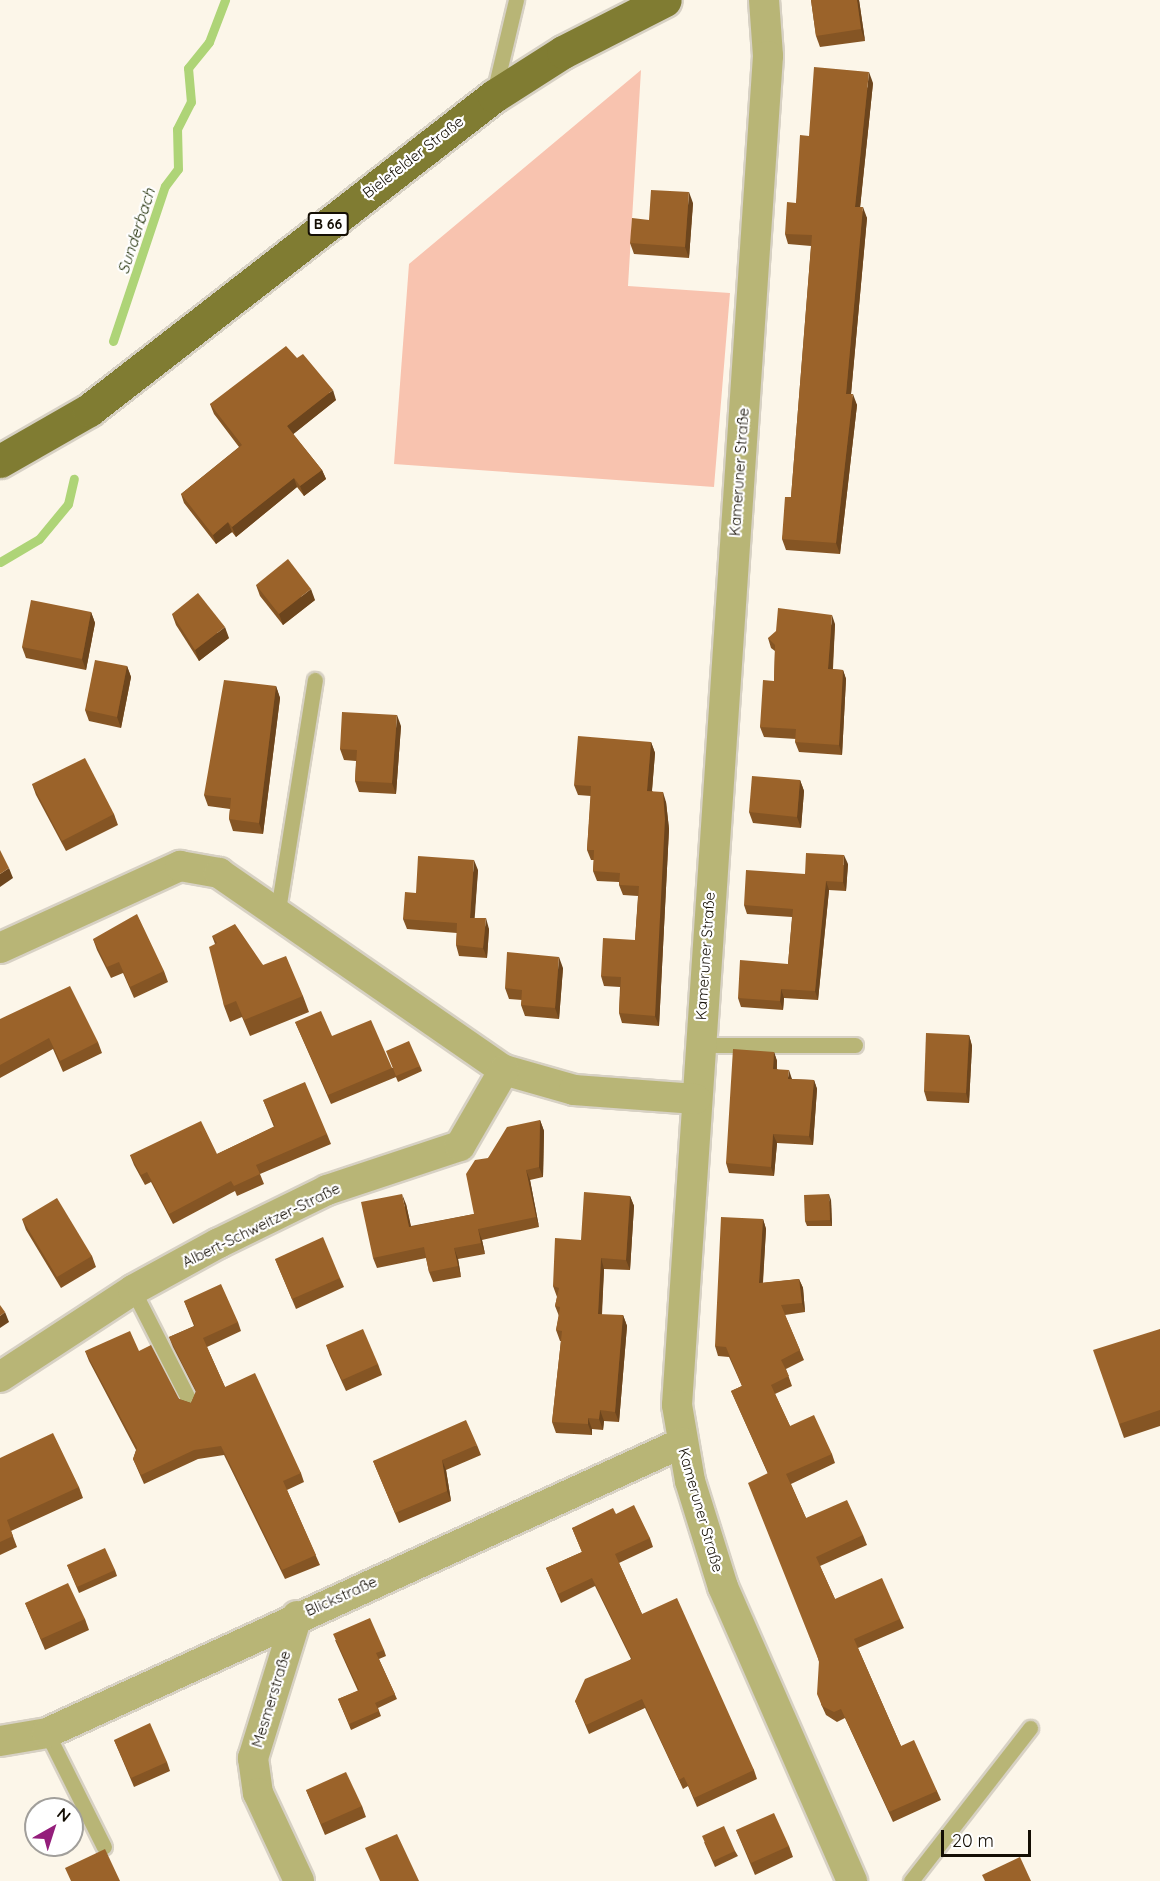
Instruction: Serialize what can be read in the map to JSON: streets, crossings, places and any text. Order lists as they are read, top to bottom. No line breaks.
{"streets":{"main road":["Bielefelder Straße","B 66"],"street":["Kameruner Straße","Albert-Schweitzer-Straße","Blickstraße","Mesmerstraße"]},"crossings":[["Kameruner Straße","Blickstraße"],["Blickstraße","Mesmerstraße"]],"water":["Sunderbach"],"scale_bar":"20 m","north":"top right"}
